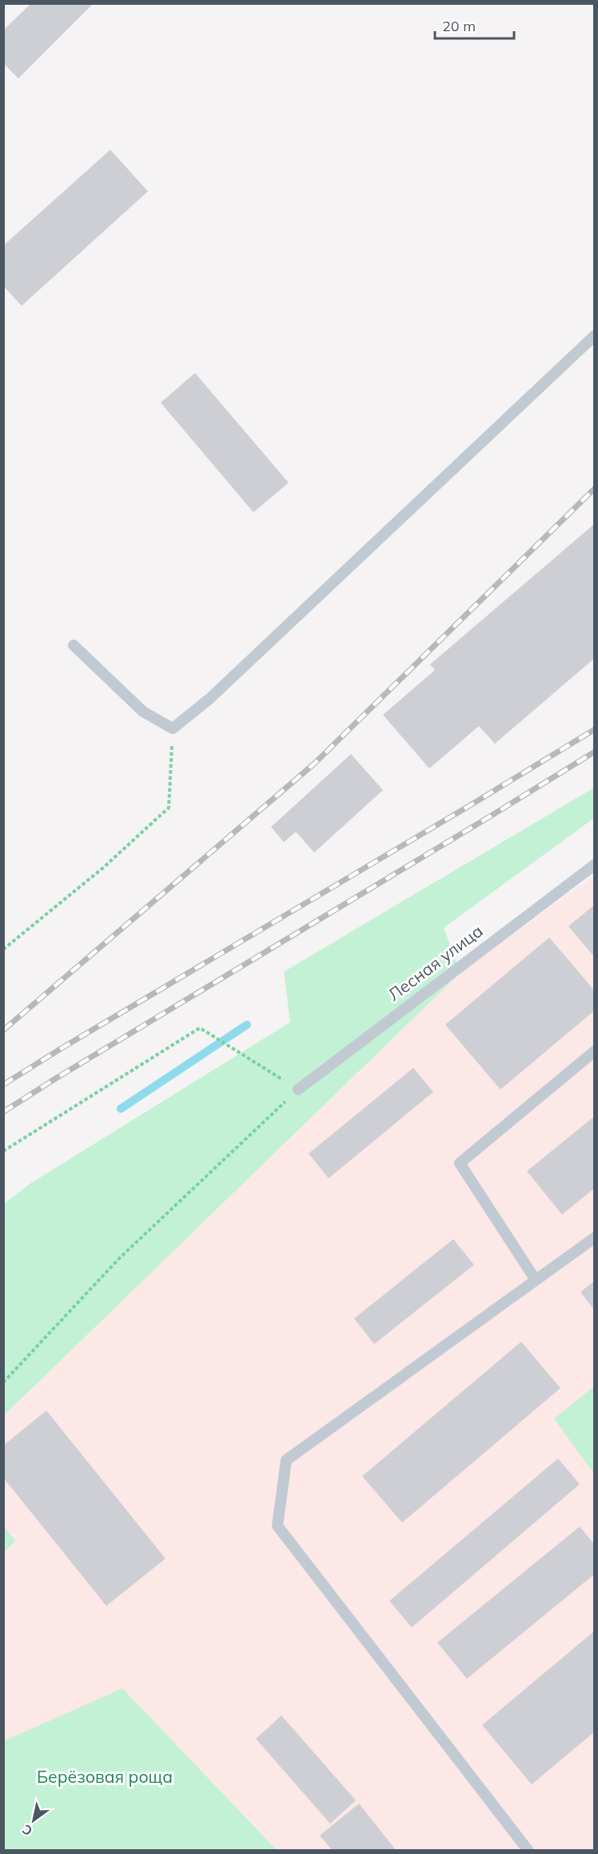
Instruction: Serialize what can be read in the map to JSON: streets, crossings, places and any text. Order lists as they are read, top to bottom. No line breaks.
{"streets":{"lane":["Лесная улица"]},"parks":["Берёзовая роща"],"scale_bar":"20 m","north":"bottom left"}
